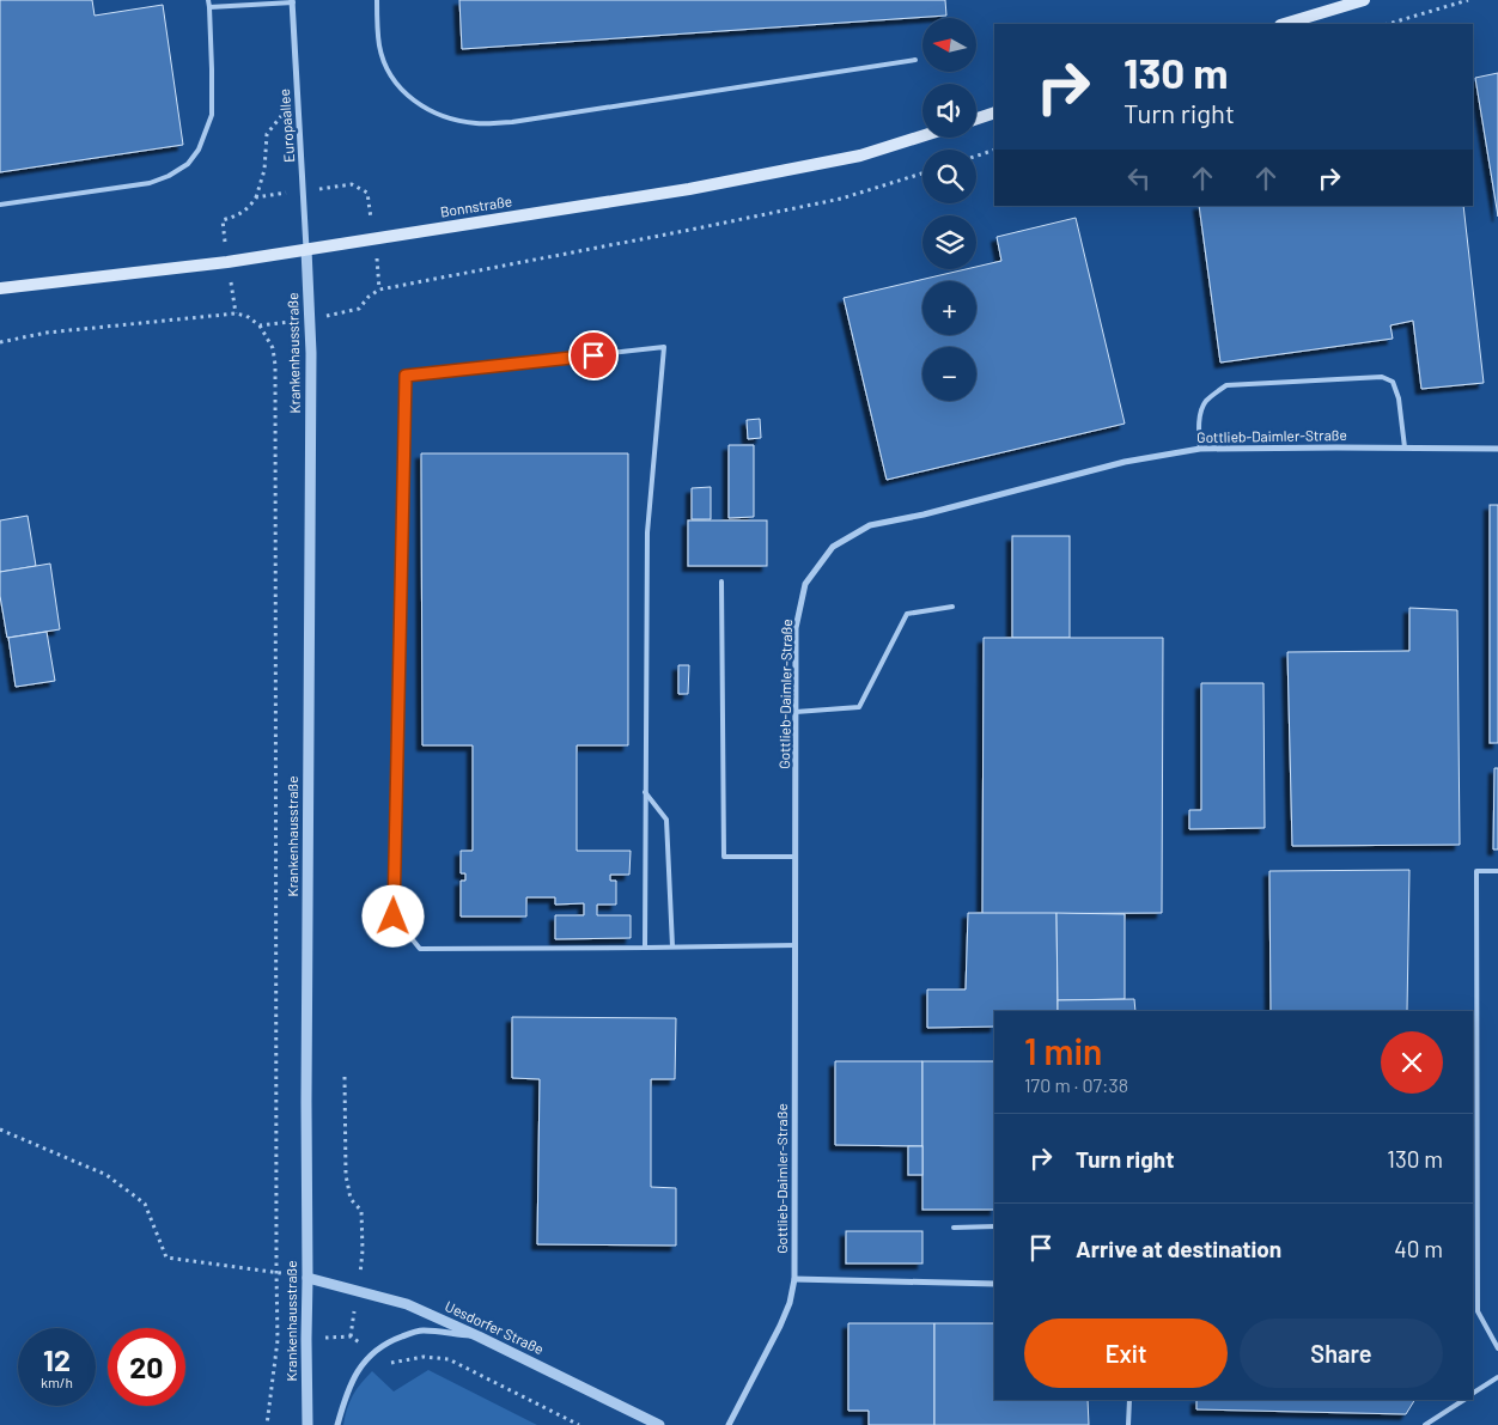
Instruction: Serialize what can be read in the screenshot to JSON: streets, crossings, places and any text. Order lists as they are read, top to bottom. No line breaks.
{"streets":{"main road":["Bonnstraße"],"street":["Europaallee","Krankenhausstraße","Gottlieb-Daimler-Straße","Uesdorfer Straße"]},"crossings":[["Europaallee","Bonnstraße"],["Europaallee","Krankenhausstraße"],["Bonnstraße","Krankenhausstraße"],["Krankenhausstraße","Uesdorfer Straße"]],"north":"left","page":{"map_buttons":["+","−"],"turn":["130 m","Turn right"],"heading":["1 min","170 m · 07:38"],"list":[{"name":"Turn right","value":"130 m"},{"name":"Arrive at destination","value":"40 m"}],"buttons":["Exit","Share"],"speed":"12 km/h","limit":"20"}}
